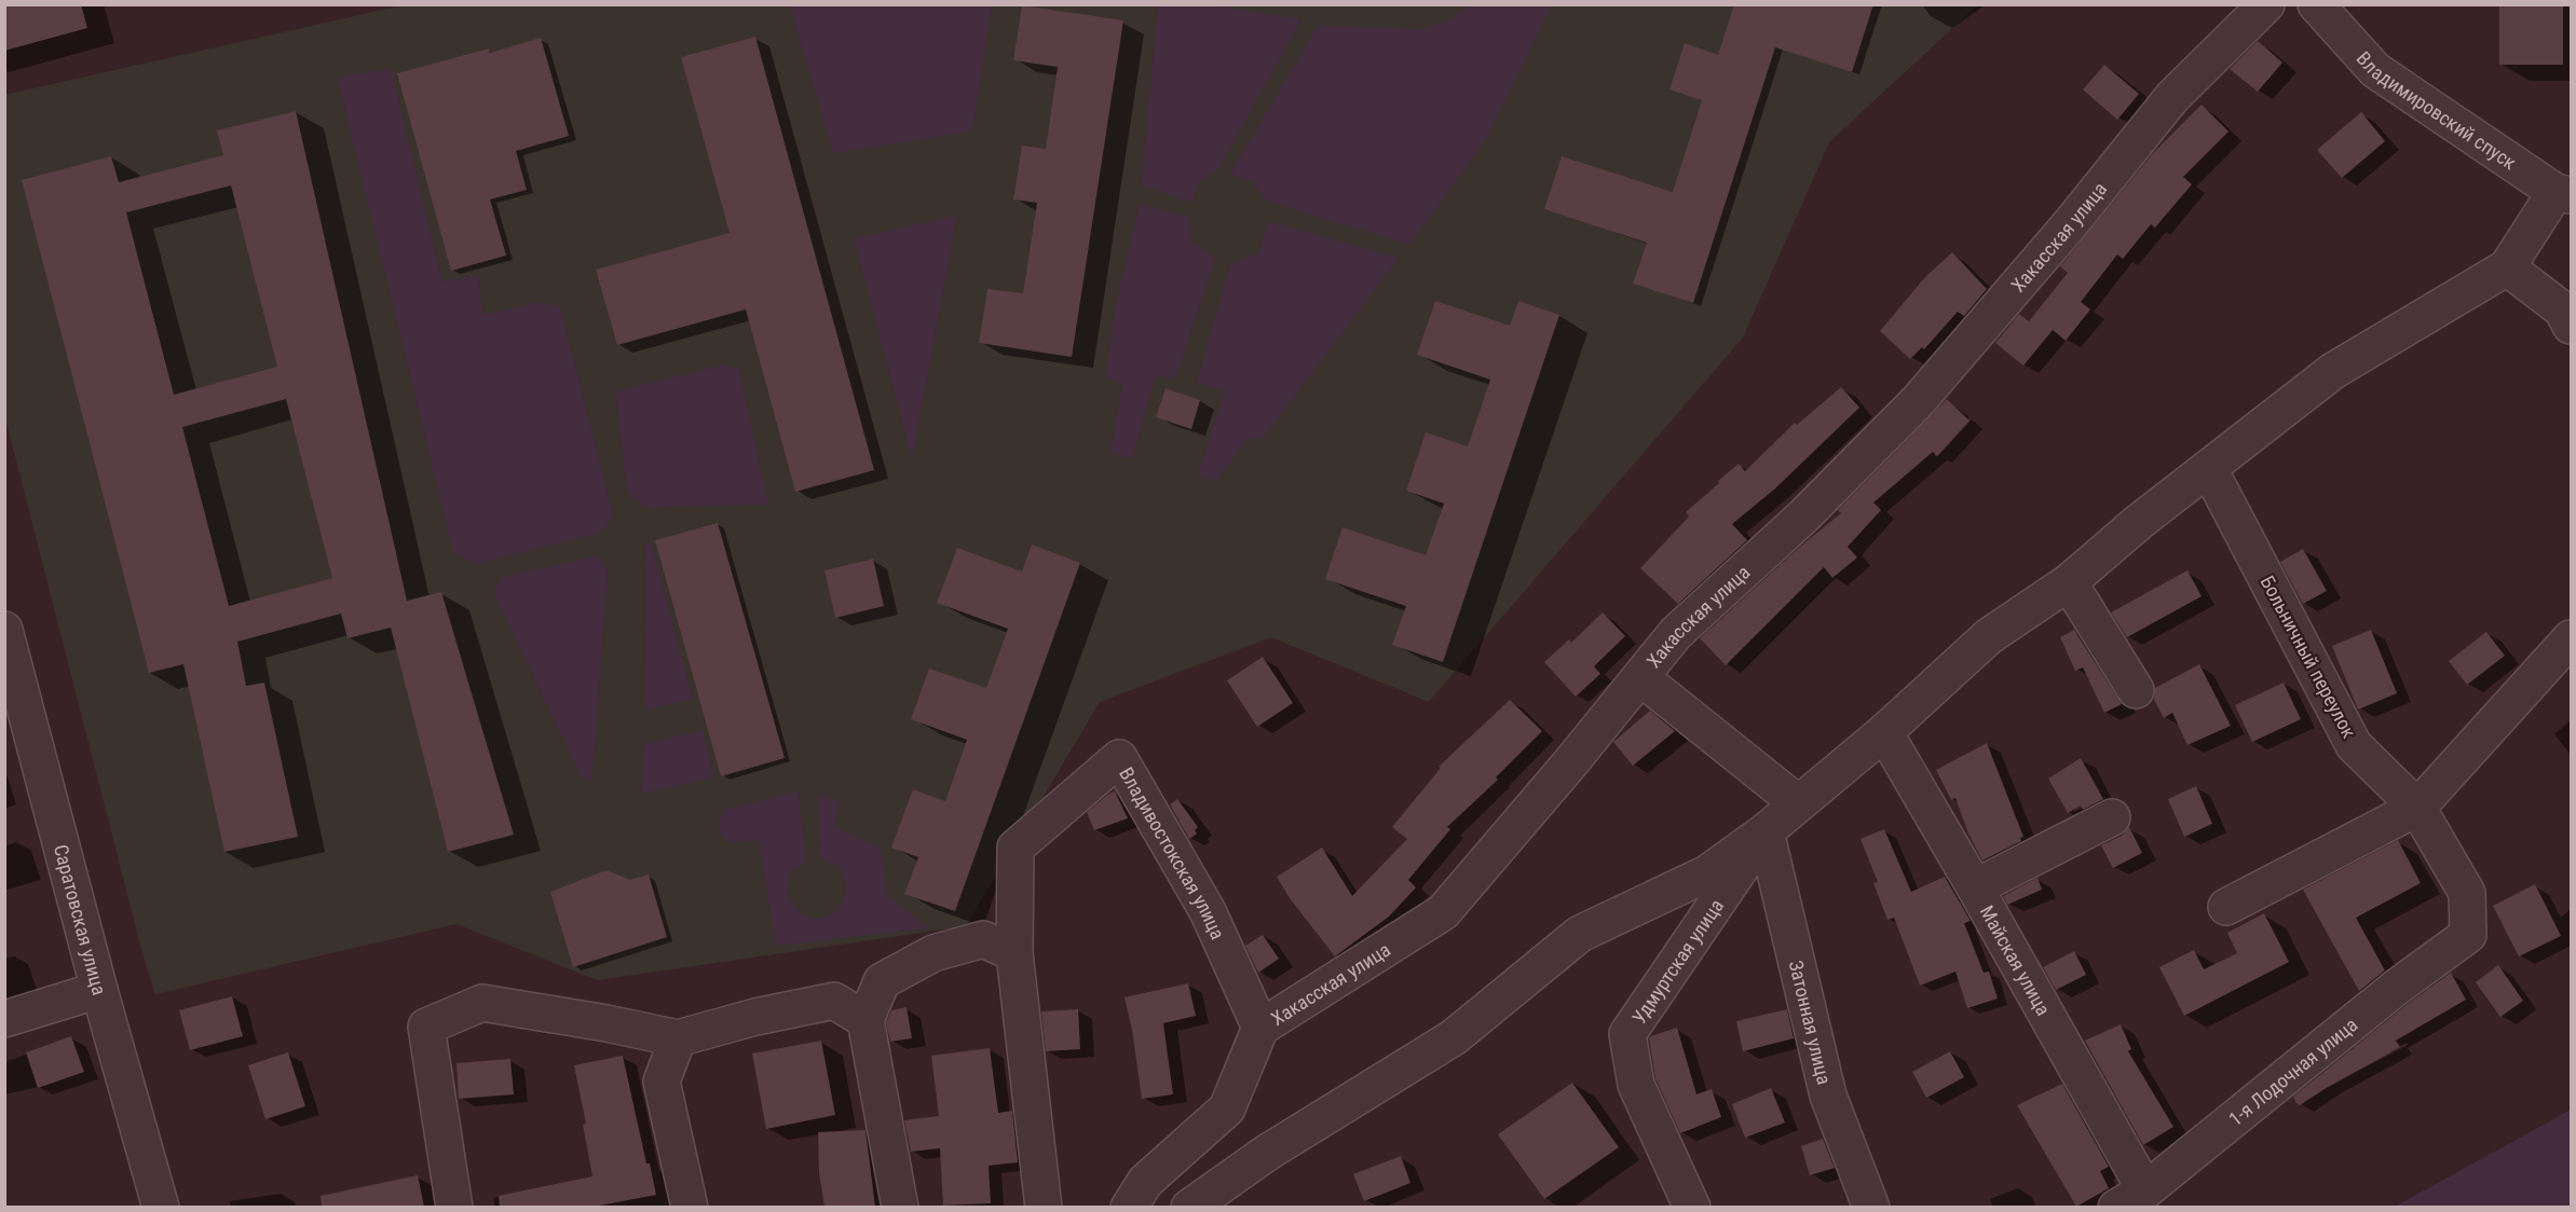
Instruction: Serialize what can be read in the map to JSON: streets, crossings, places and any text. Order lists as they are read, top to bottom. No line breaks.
{"streets":{"street":["Владимировский спуск","Хакасская улица","Больничный переулок","Владивостокская улица","Саратовская улица","Майская улица","Удмуртская улица","Затонная улица","1-я Лодочная улица"]},"crossings":[["Хакасская улица","Владивостокская улица"],["Больничный переулок","1-я Лодочная улица"],["Майская улица","1-я Лодочная улица"],["Удмуртская улица","Затонная улица"]]}
